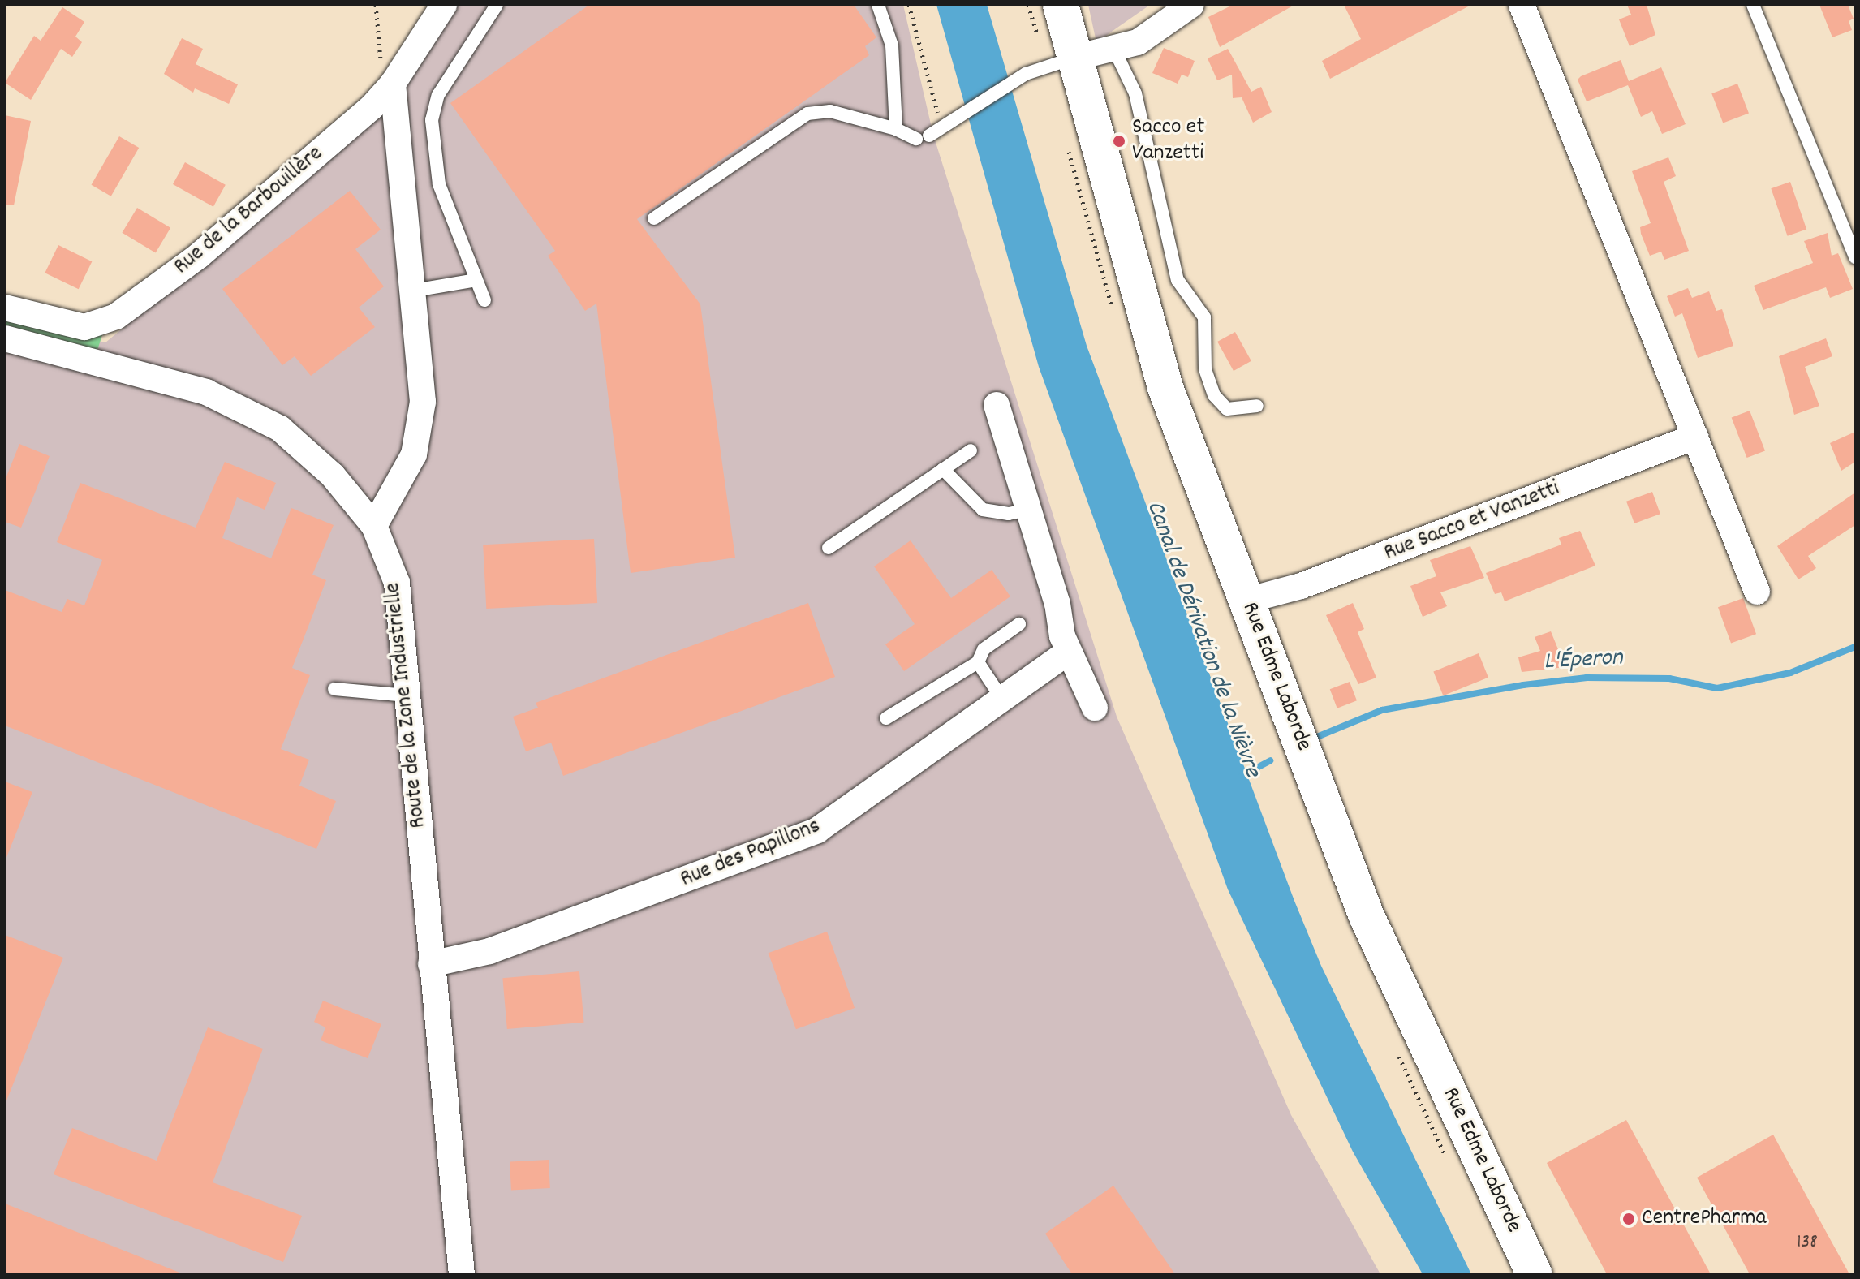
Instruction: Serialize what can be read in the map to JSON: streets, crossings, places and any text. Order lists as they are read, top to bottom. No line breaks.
{"streets":{"street":["Rue de la Barbouillère","Rue Sacco et Vanzetti","Rue Edme Laborde","Route de la Zone Industrielle","Rue des Papillons"]},"crossings":[["Rue Sacco et Vanzetti","Rue Edme Laborde"],["Route de la Zone Industrielle","Rue des Papillons"]],"water":["Canal de Dérivation de la Nièvre","L'Éperon"],"places":["Sacco et Vanzetti","CentrePharma"],"house_numbers":["138"]}
